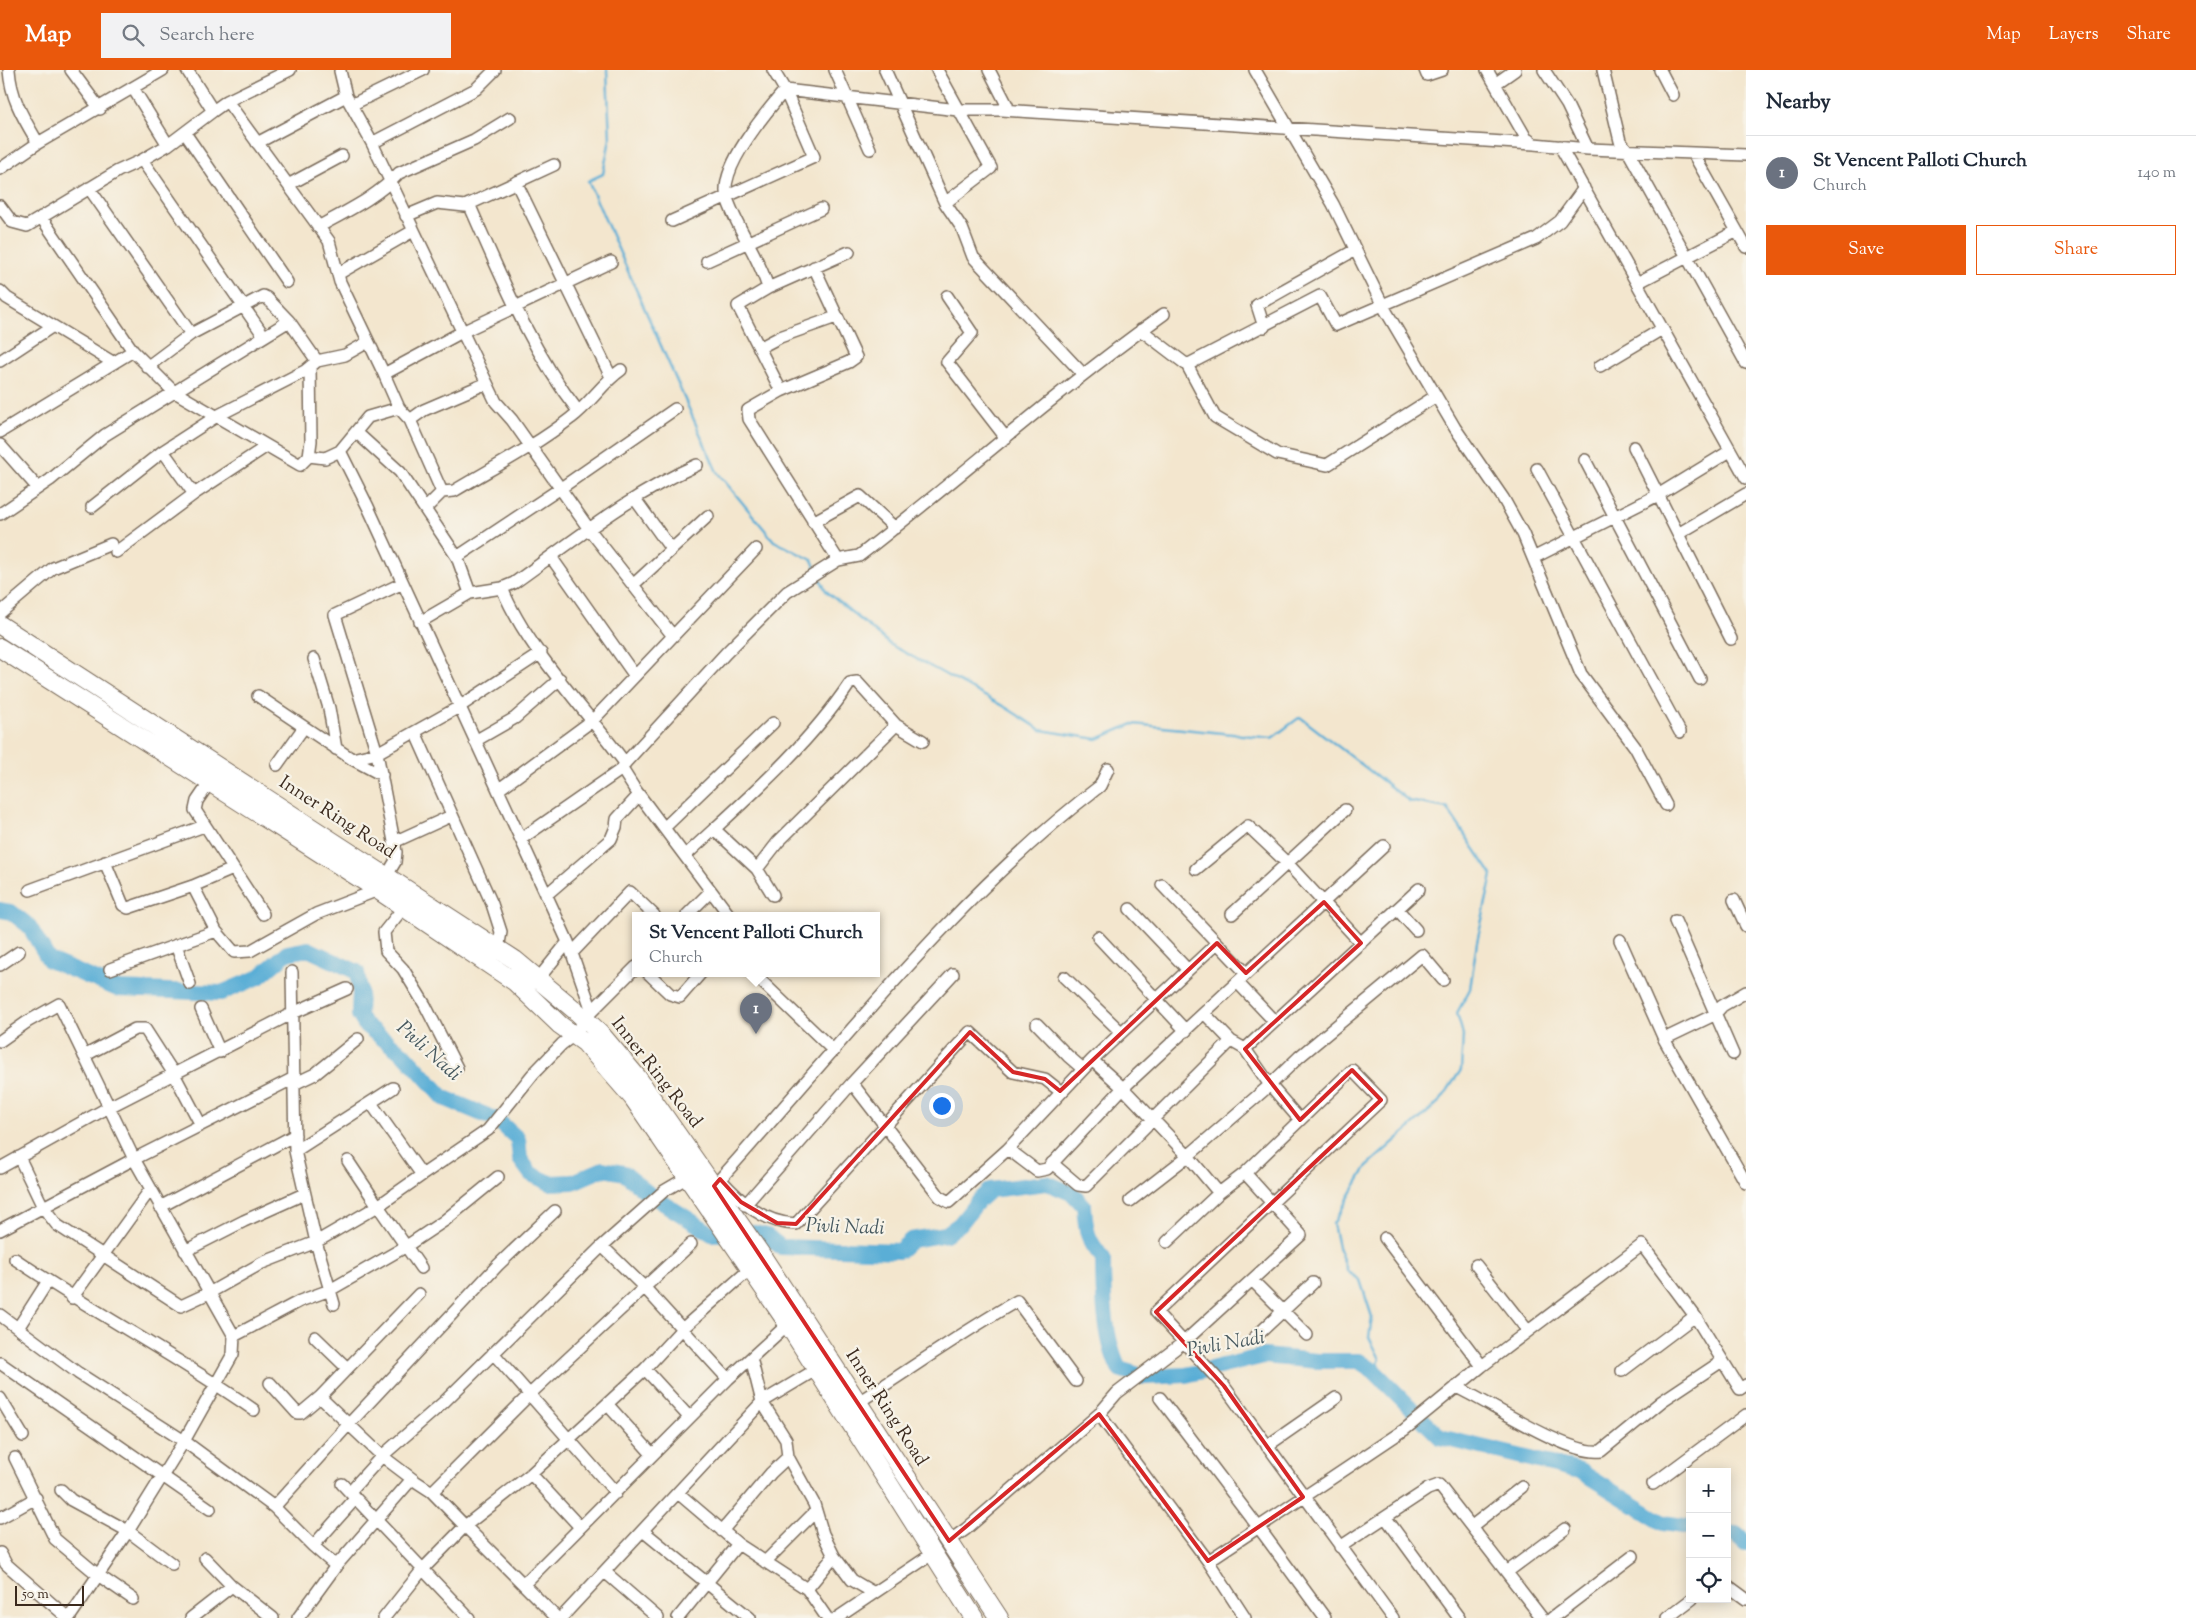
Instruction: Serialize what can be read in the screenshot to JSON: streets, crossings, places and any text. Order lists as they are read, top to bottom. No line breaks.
{"streets":{"highway":["Inner Ring Road"]},"water":["Pivli Nadi"],"scale_bar":"50 m","page":{"header":"Map","search":"Search here","nav":["Map","Layers","Share"],"heading":"Nearby","list":[{"mark":"1","name":"St Vencent Palloti Church","note":"Church","value":"140 m"}],"buttons":["Save","Share"],"popup":["St Vencent Palloti Church","Church"],"pins":"1","map_buttons":["+","−"],"scale":"50 m"}}
